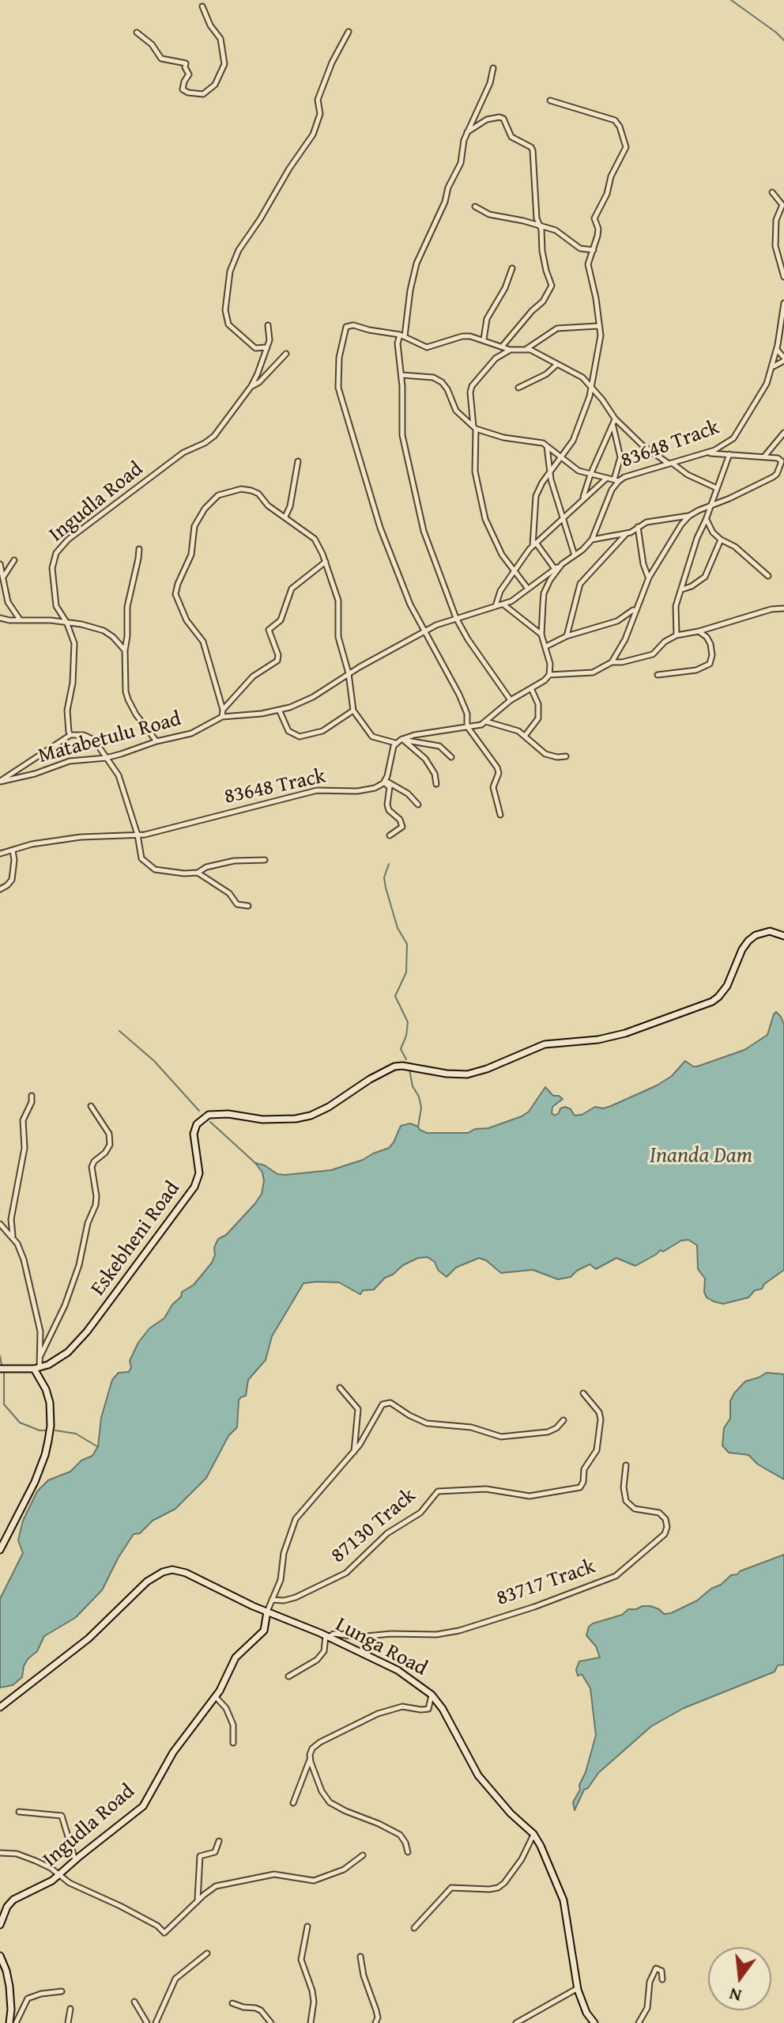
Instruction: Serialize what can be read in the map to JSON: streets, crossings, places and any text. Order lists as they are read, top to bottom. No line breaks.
{"streets":{"street":["83648 Track","Ingudla Road","Matabetulu Road","Eskebheni Road","87130 Track","83717 Track","Lunga Road"]},"crossings":[["83648 Track","Matabetulu Road"],["Ingudla Road","Lunga Road"],["83717 Track","Lunga Road"]],"water":["Inanda Dam"],"north":"bottom"}
